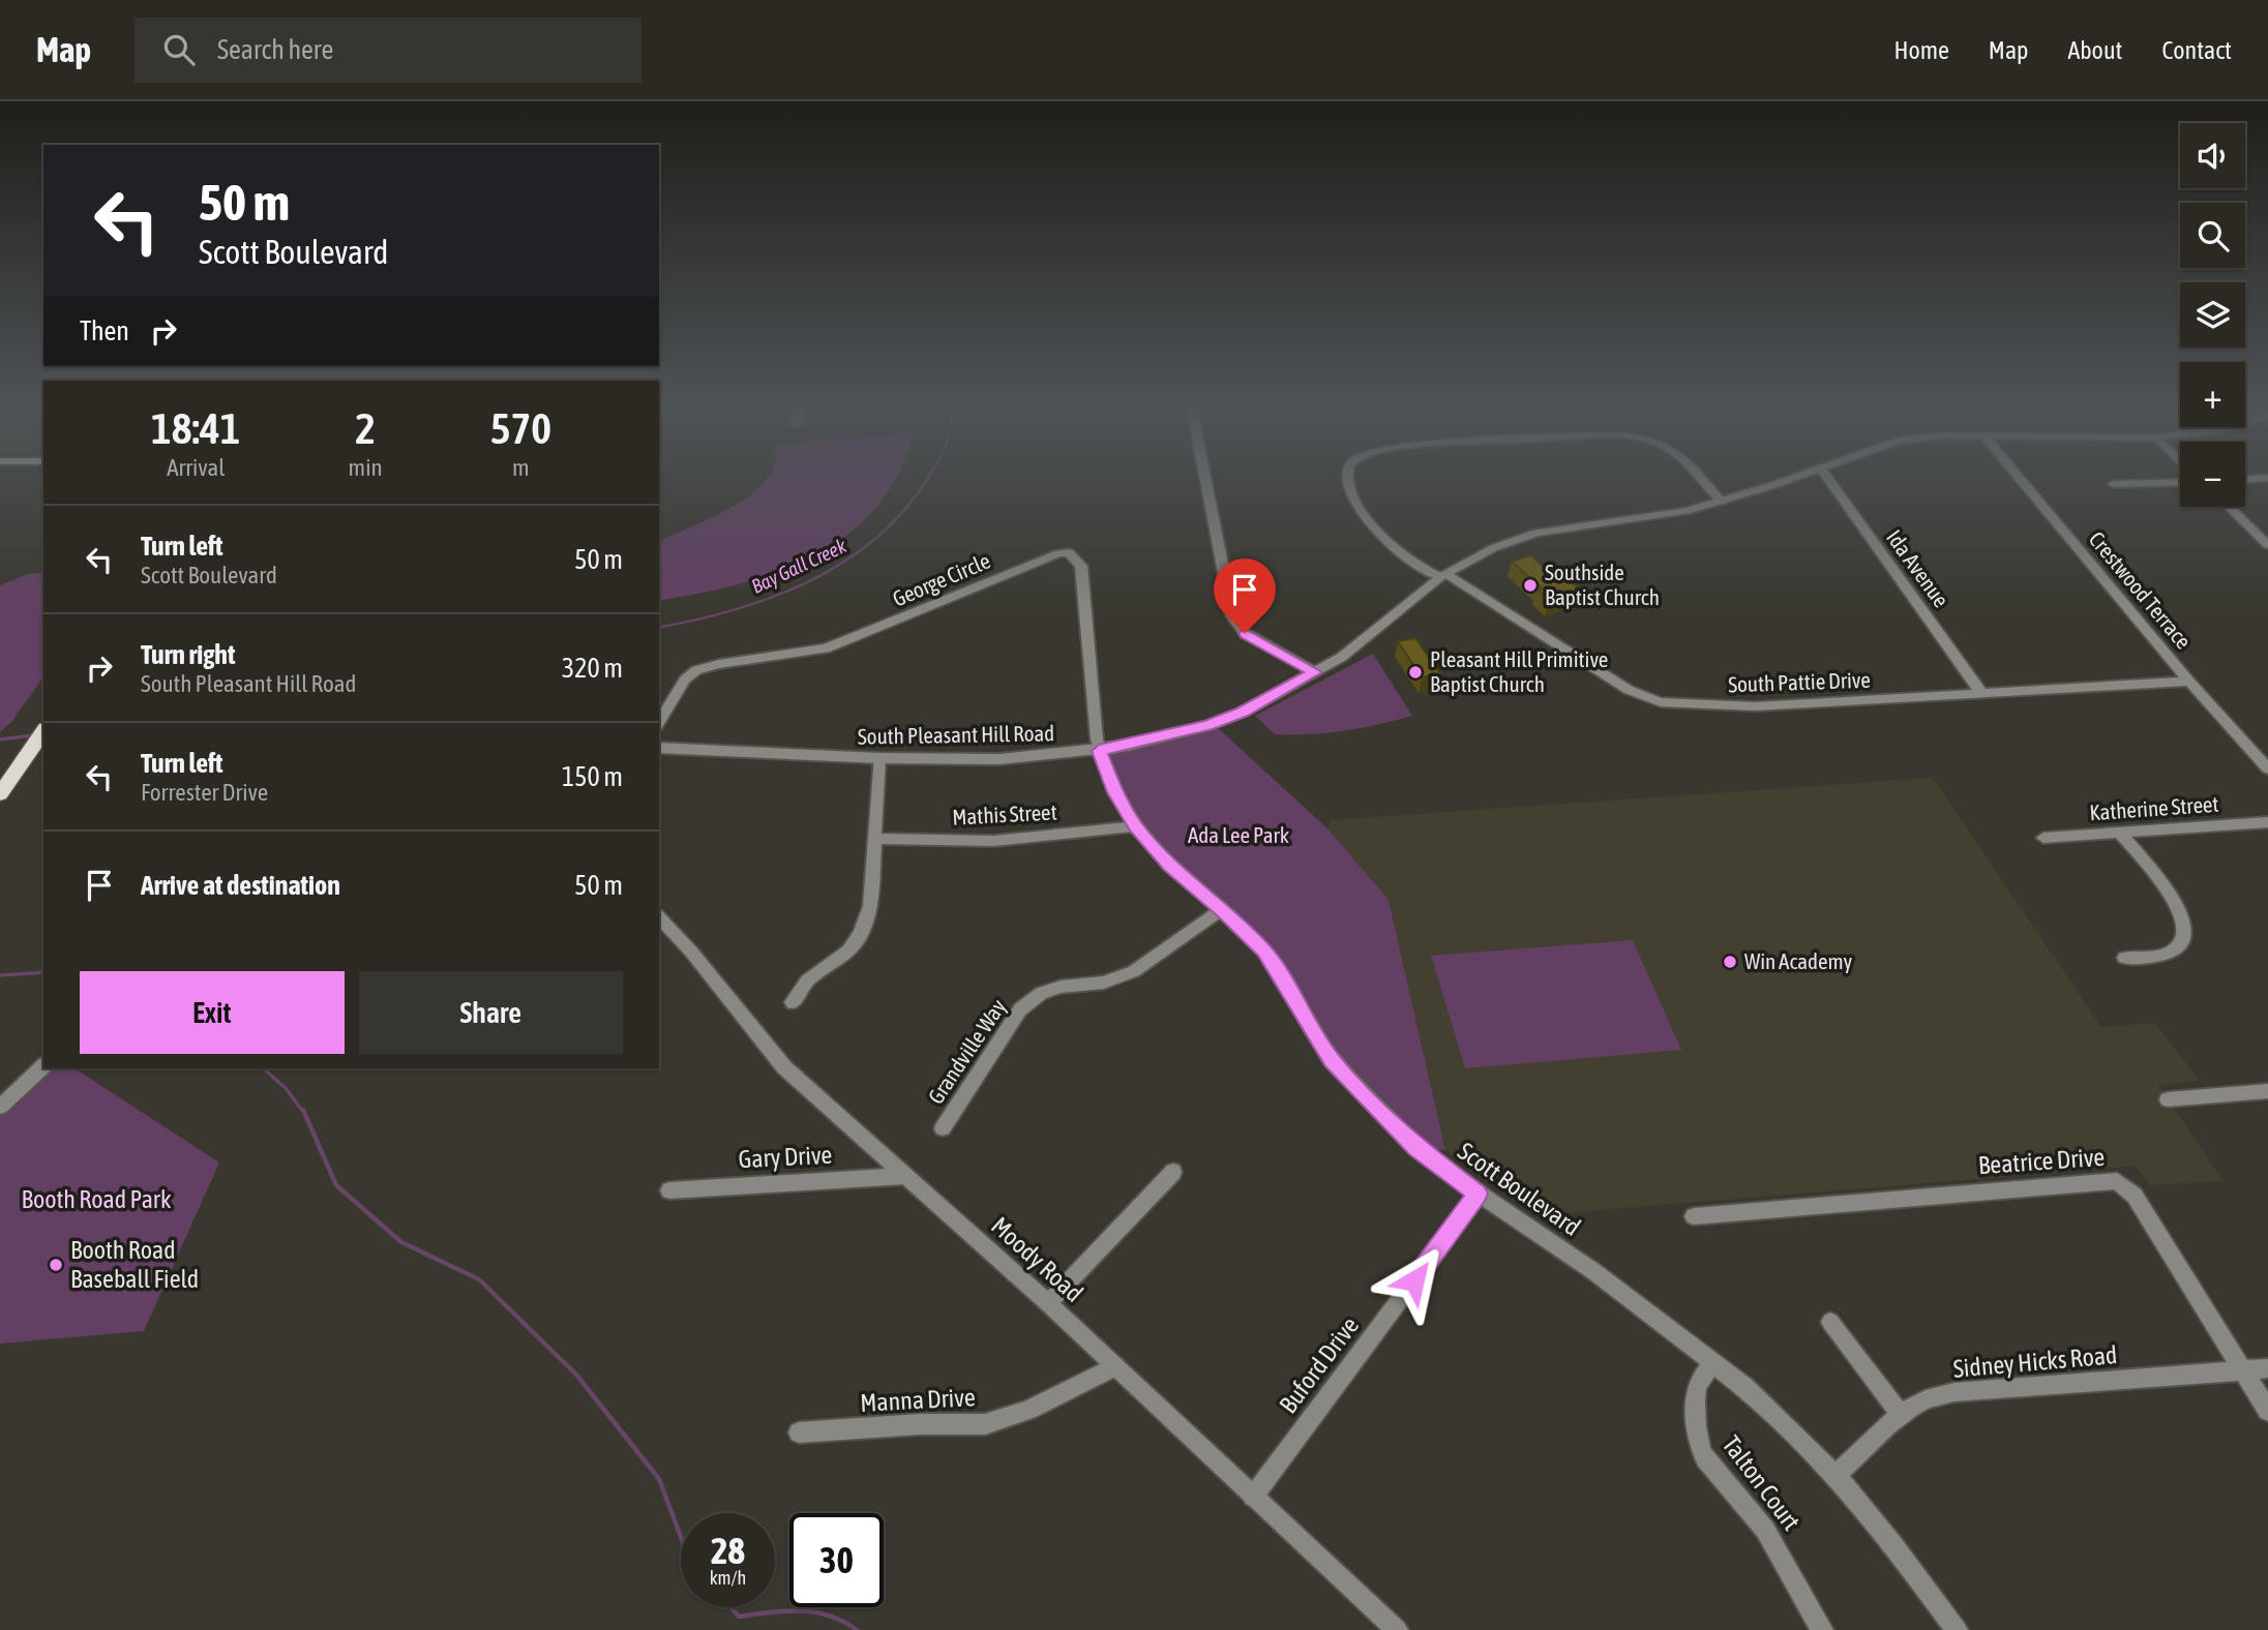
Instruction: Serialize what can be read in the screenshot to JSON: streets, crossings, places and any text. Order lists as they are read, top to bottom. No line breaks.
{"streets":{"street":["Ida Avenue","George Circle","Crestwood Terrace","South Pattie Drive","South Pleasant Hill Road","Katherine Street","Mathis Street","Grandville Way","Gary Drive","Beatrice Drive","Scott Boulevard","Moody Road","Sidney Hicks Road","Buford Drive","Manna Drive","Talton Court"]},"crossings":[["Ida Avenue","South Pattie Drive"],["George Circle","South Pleasant Hill Road"],["George Circle","Scott Boulevard"],["Crestwood Terrace","South Pattie Drive"],["South Pattie Drive","South Pleasant Hill Road"],["South Pleasant Hill Road","Scott Boulevard"],["Mathis Street","Scott Boulevard"],["Grandville Way","Scott Boulevard"],["Gary Drive","Moody Road"],["Beatrice Drive","Sidney Hicks Road"],["Scott Boulevard","Sidney Hicks Road"],["Scott Boulevard","Buford Drive"],["Scott Boulevard","Talton Court"],["Moody Road","Buford Drive"],["Moody Road","Manna Drive"]],"water":["Bay Gall Creek"],"parks":["Ada Lee Park","Booth Road Park"],"places":["Southside Baptist Church","Pleasant Hill Primitive Baptist Church","Win Academy","Booth Road Baseball Field"],"page":{"header":"Map","search":"Search here","nav":["Home","Map","About","Contact"],"map_buttons":["+","−"],"turn":["50 m","Scott Boulevard"],"then":"Then","eta":["18:41","Arrival","2","min","570","m"],"list":[{"name":"Turn left","note":"Scott Boulevard","value":"50 m"},{"name":"Turn right","note":"South Pleasant Hill Road","value":"320 m"},{"name":"Turn left","note":"Forrester Drive","value":"150 m"},{"name":"Arrive at destination","value":"50 m"}],"buttons":["Exit","Share"],"speed":"28 km/h","limit":"30"}}
